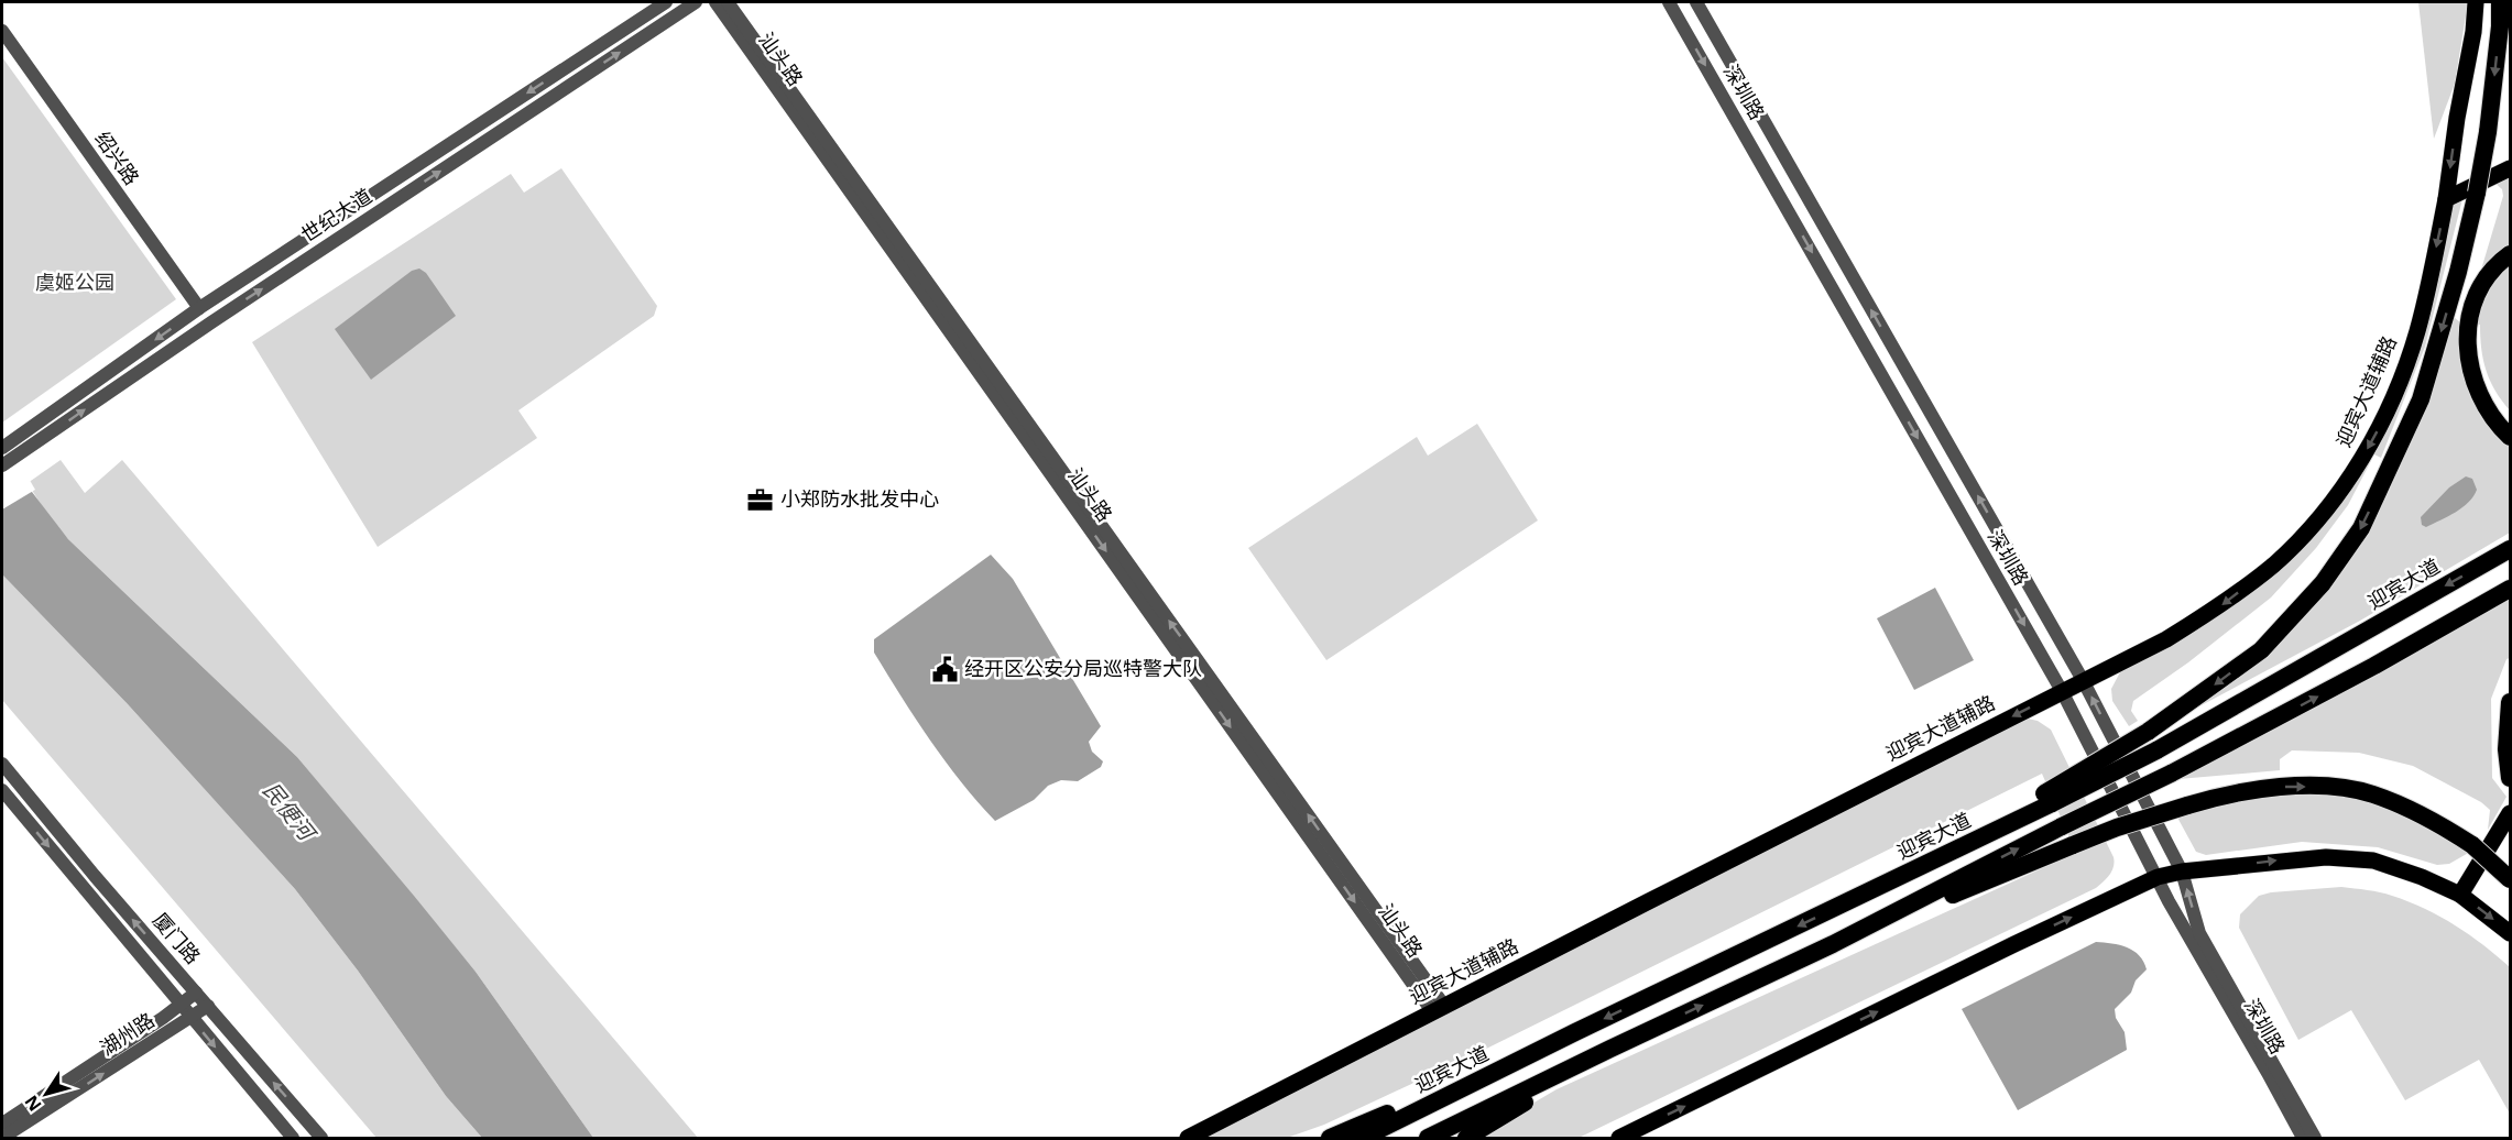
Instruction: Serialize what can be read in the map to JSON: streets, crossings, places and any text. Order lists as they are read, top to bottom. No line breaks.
{"streets":{"highway":["迎宾大道"],"main road":["迎宾大道辅路"],"street":["汕头路","深圳路","绍兴路","世纪大道","厦门路","湖州路"]},"crossings":[["汕头路","迎宾大道辅路"],["深圳路","迎宾大道辅路"],["绍兴路","世纪大道"],["厦门路","湖州路"]],"one_way":["迎宾大道辅路"],"water":["民便河"],"parks":["虞姬公园"],"places":{"office":["小郑防水批发中心"],"public building":["经开区公安分局巡特警大队"]},"north":"bottom left"}
